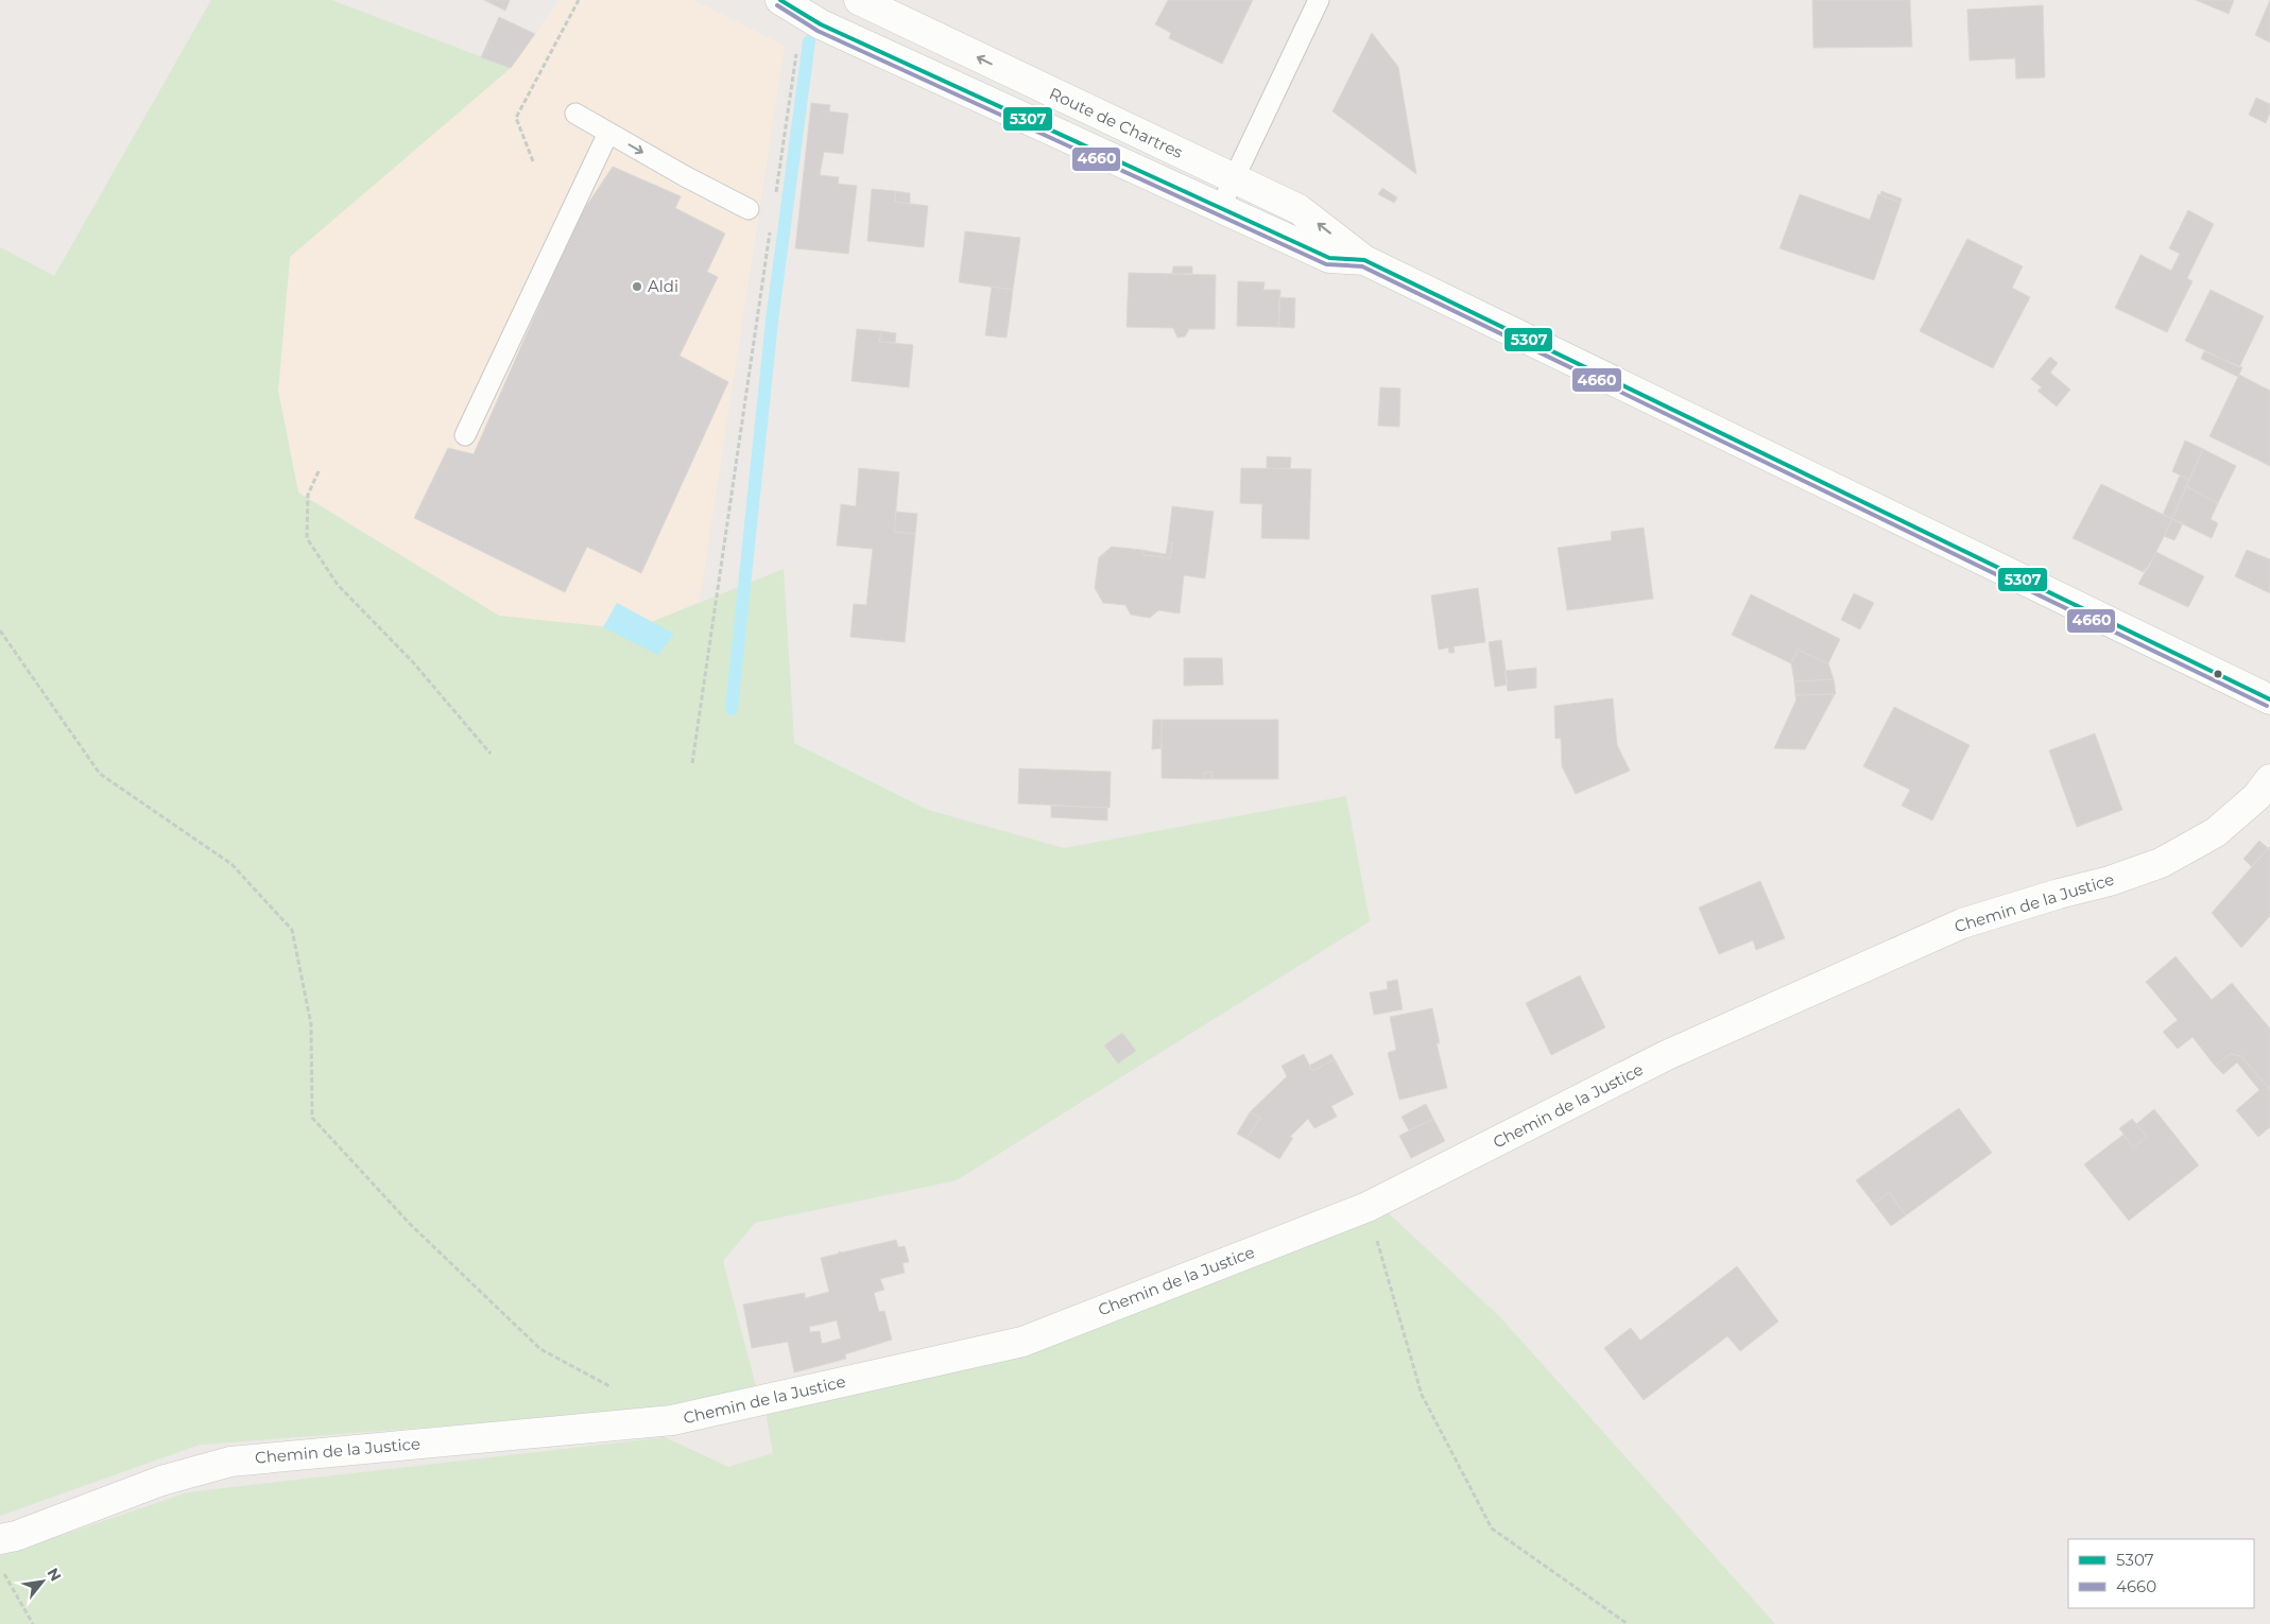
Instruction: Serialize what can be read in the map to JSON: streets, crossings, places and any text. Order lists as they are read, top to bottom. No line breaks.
{"streets":{"street":["Route de Chartres","Chemin de la Justice"]},"places":["Aldi"],"lines":["transit line 5307","transit line 4660"],"legend":["5307","4660"],"north":"top right"}
